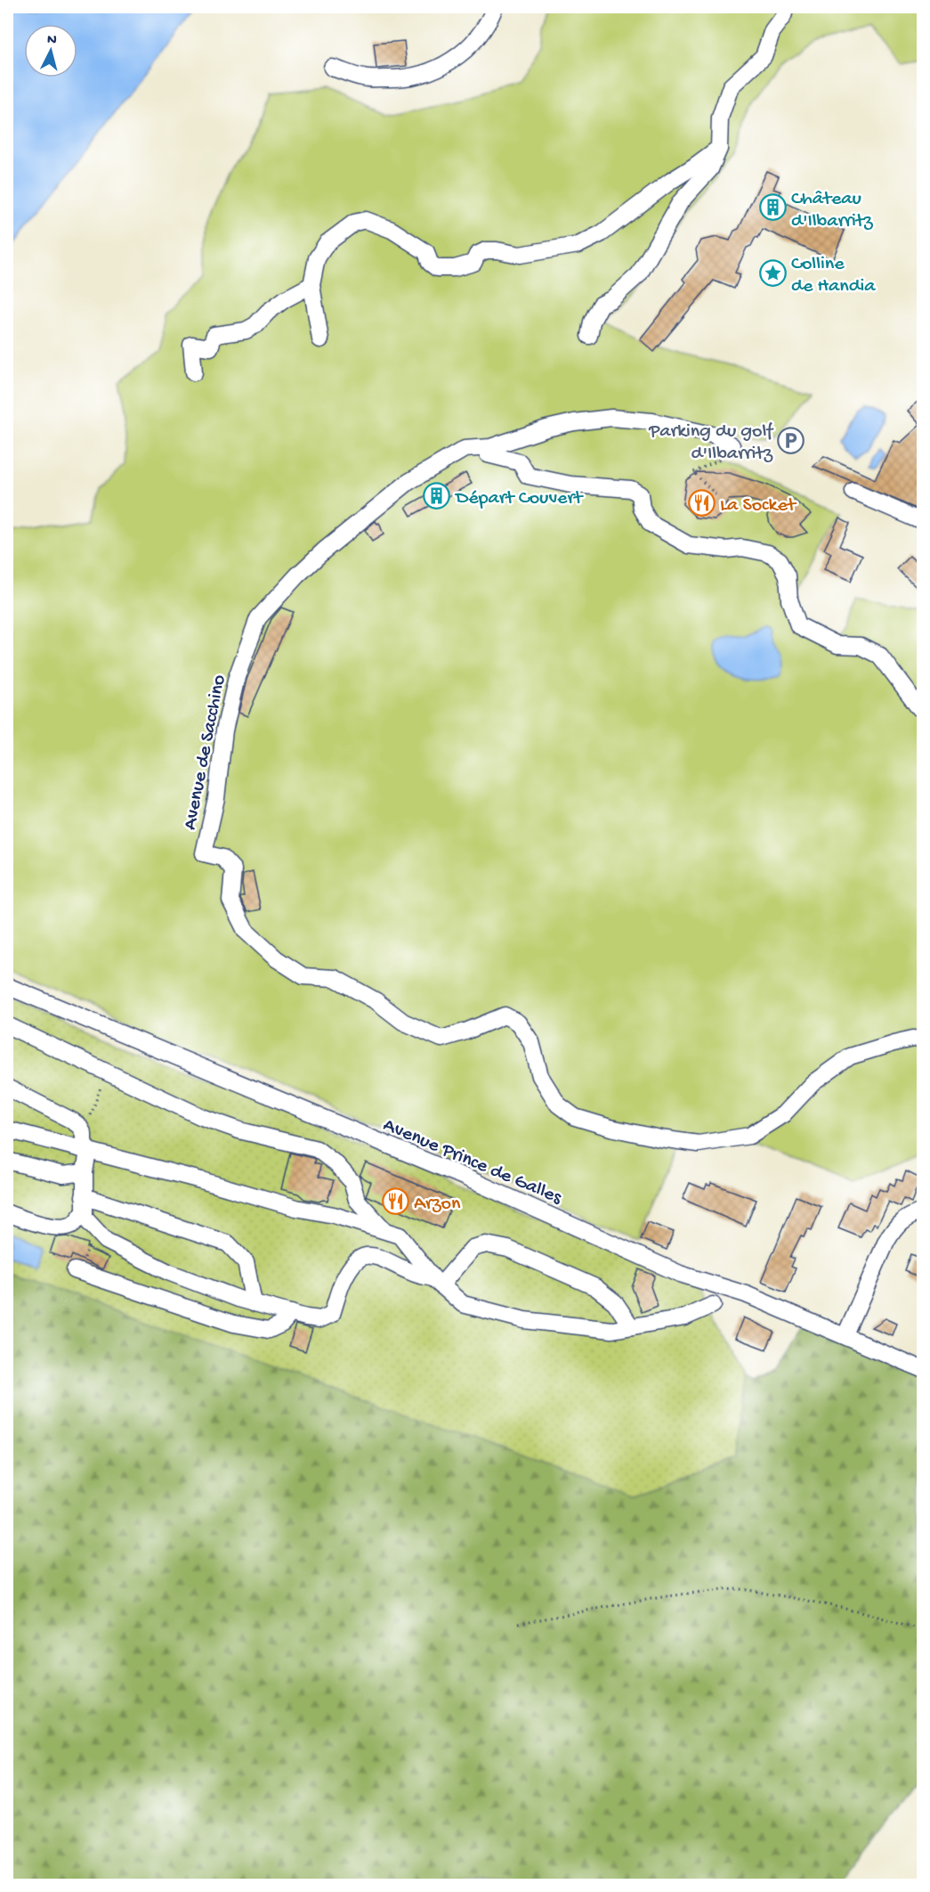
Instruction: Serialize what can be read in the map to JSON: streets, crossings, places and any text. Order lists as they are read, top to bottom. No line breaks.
{"streets":{"street":["Avenue de Sacchino","Avenue Prince de Galles"]},"places":{"building":["Château d'Ilbarritz","Départ Couvert"],"place":["Colline de Handia"],"parking":["Parking du golf d'Ilbarritz"],"restaurant":["La Socket","Arzon"]},"north":"top"}
